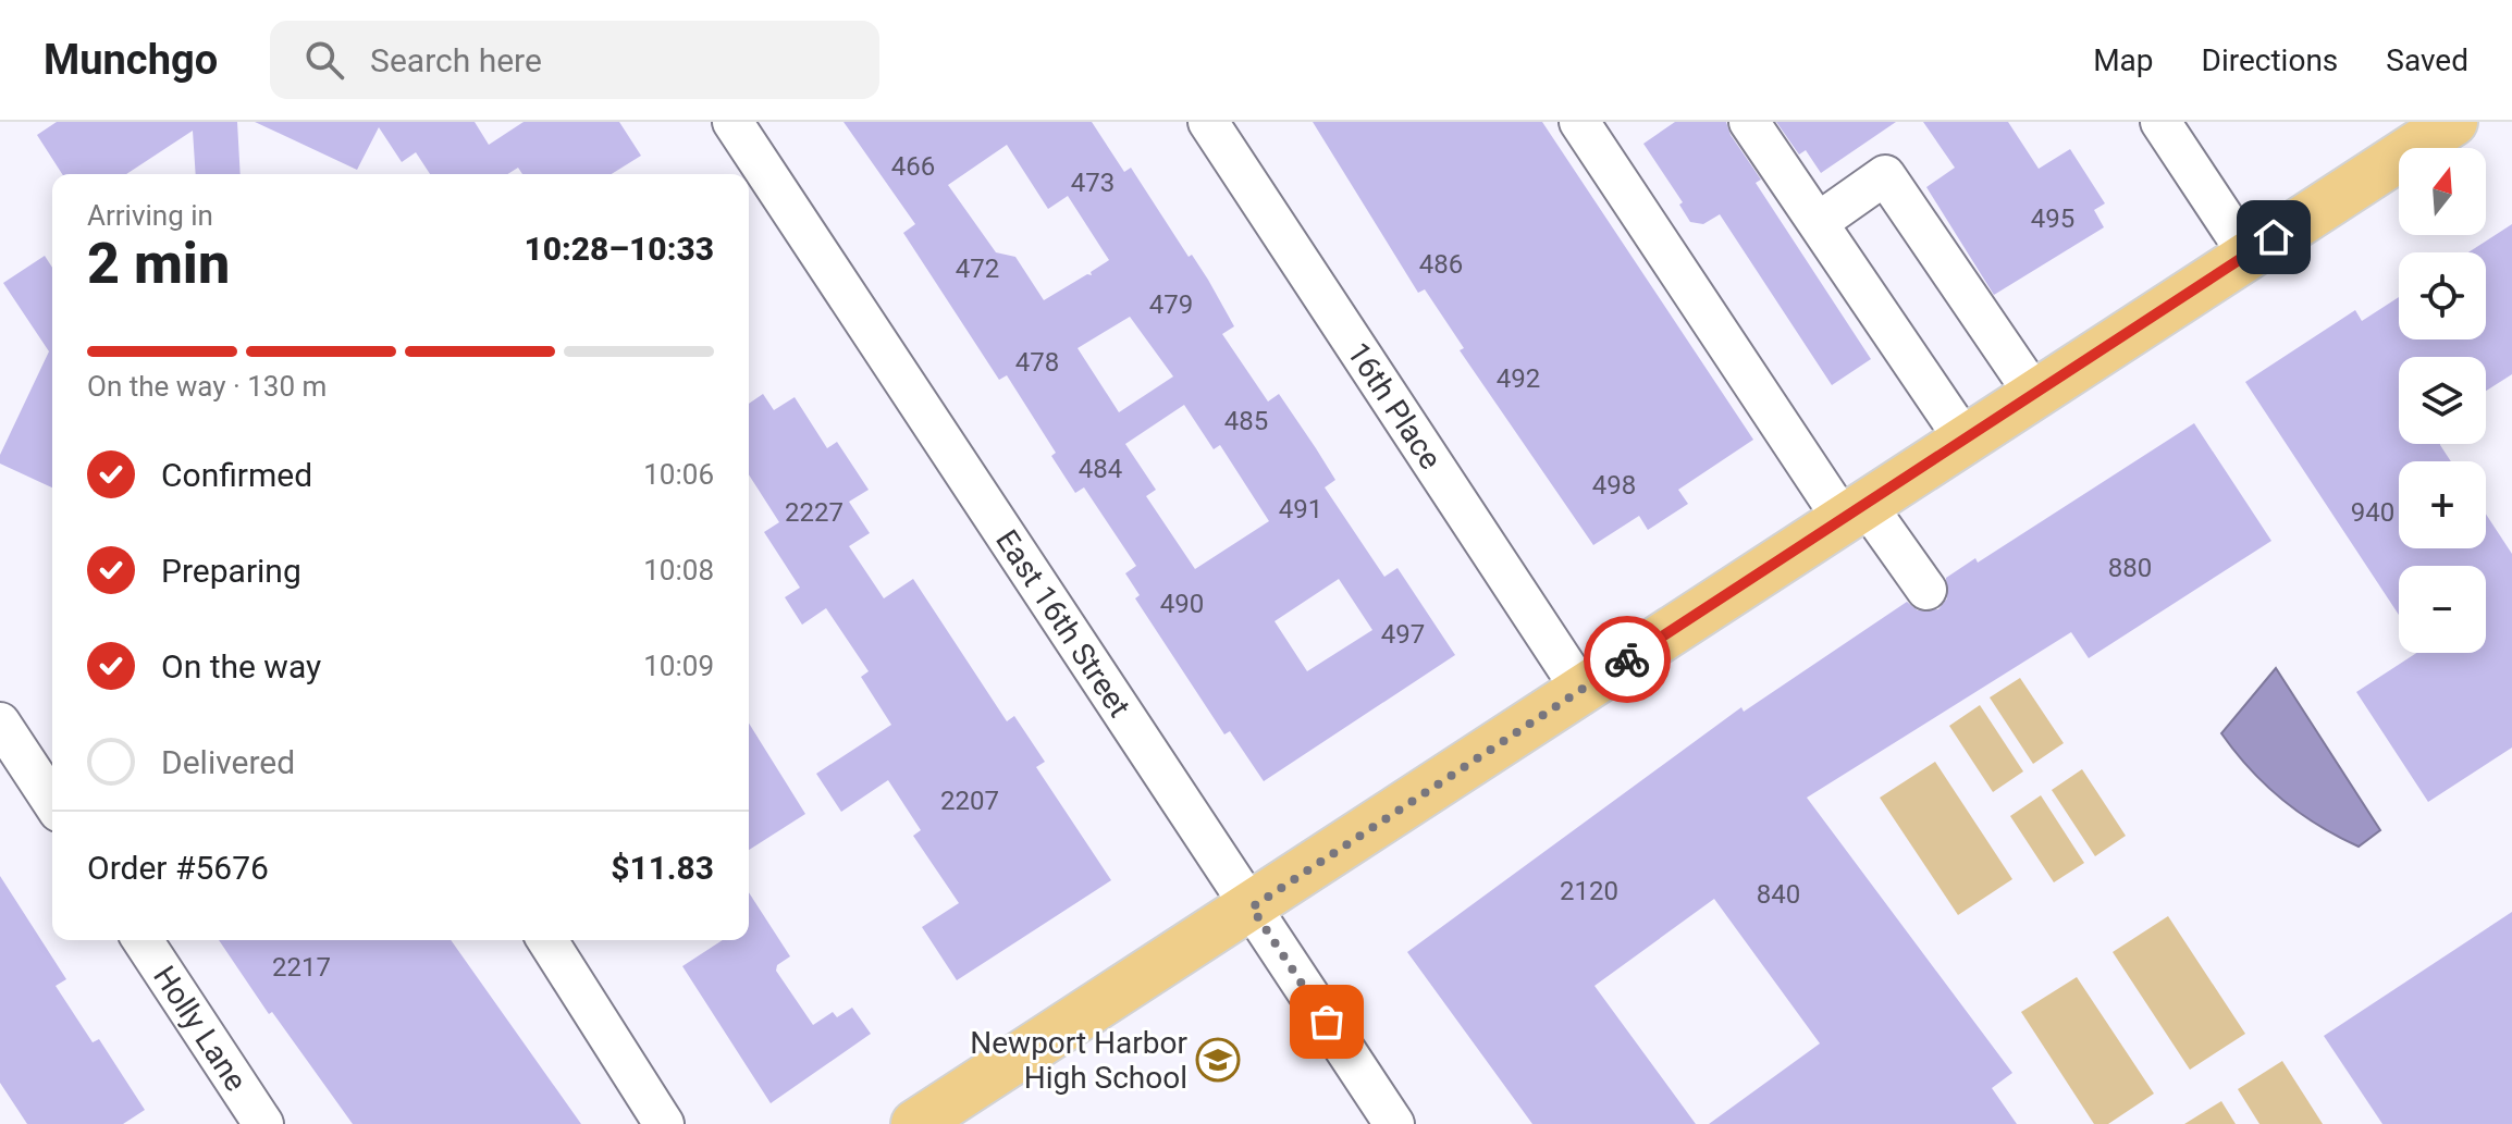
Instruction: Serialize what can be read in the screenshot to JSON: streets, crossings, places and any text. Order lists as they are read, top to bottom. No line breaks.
{"streets":{"street":["16th Place","East 16th Street","Holly Lane"]},"places":{"school or university":["Newport Harbor High School"]},"house_numbers":["466","473","495","486","472","479","478","492","485","484","498","491","2227","940","880","490","497","2207","2120","840","2217"],"north":"top","page":{"header":"Munchgo","search":"Search here","nav":["Map","Directions","Saved"],"map_buttons":["+","−"],"heading":["2 min","Arriving in","10:28–10:33"],"panel":["Order #5676","$11.83"],"bar":"On the way · 130 m","list":[["Confirmed","10:06"],["Preparing","10:08"],["On the way","10:09"],"Delivered"]}}
